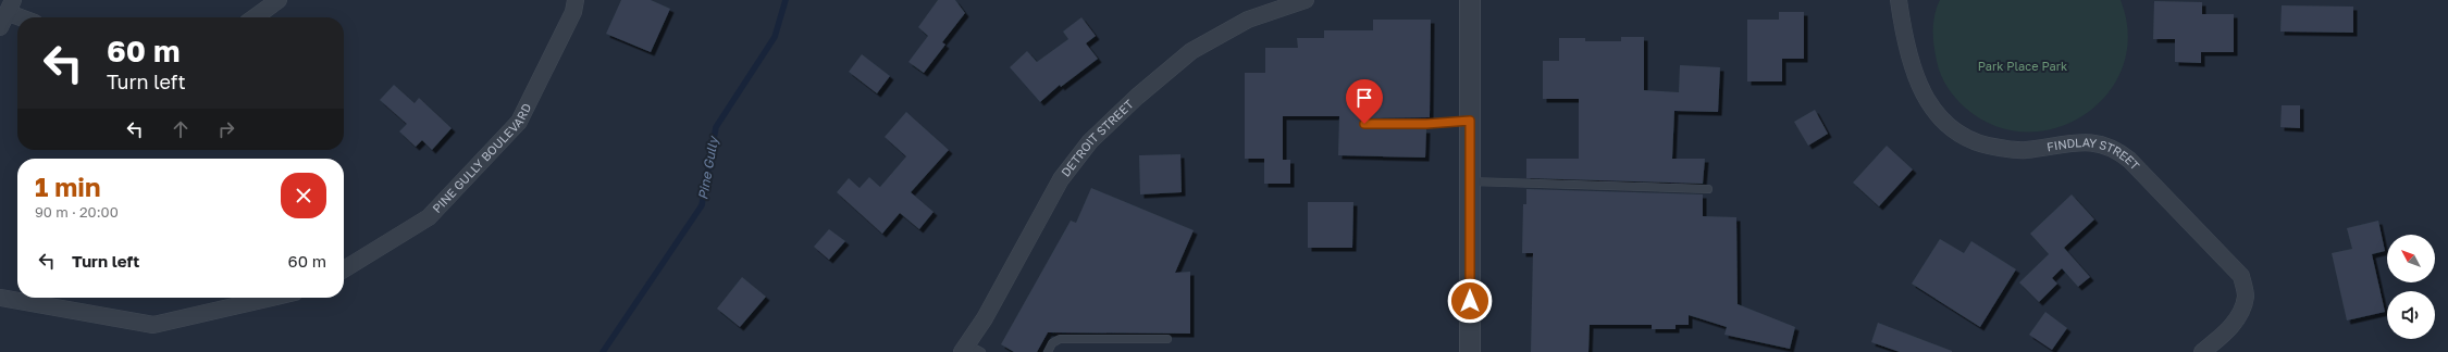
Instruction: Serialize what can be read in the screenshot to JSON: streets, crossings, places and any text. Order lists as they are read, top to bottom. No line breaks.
{"streets":{"street":["DETROIT STREET","PINE GULLY BOULEVARD","FINDLAY STREET"]},"water":["Pine Gully"],"parks":["Park Place Park"],"north":"top left","page":{"turn":["60 m","Turn left"],"heading":["1 min","90 m · 20:00"],"list":[{"name":"Turn left","value":"60 m"}]}}
